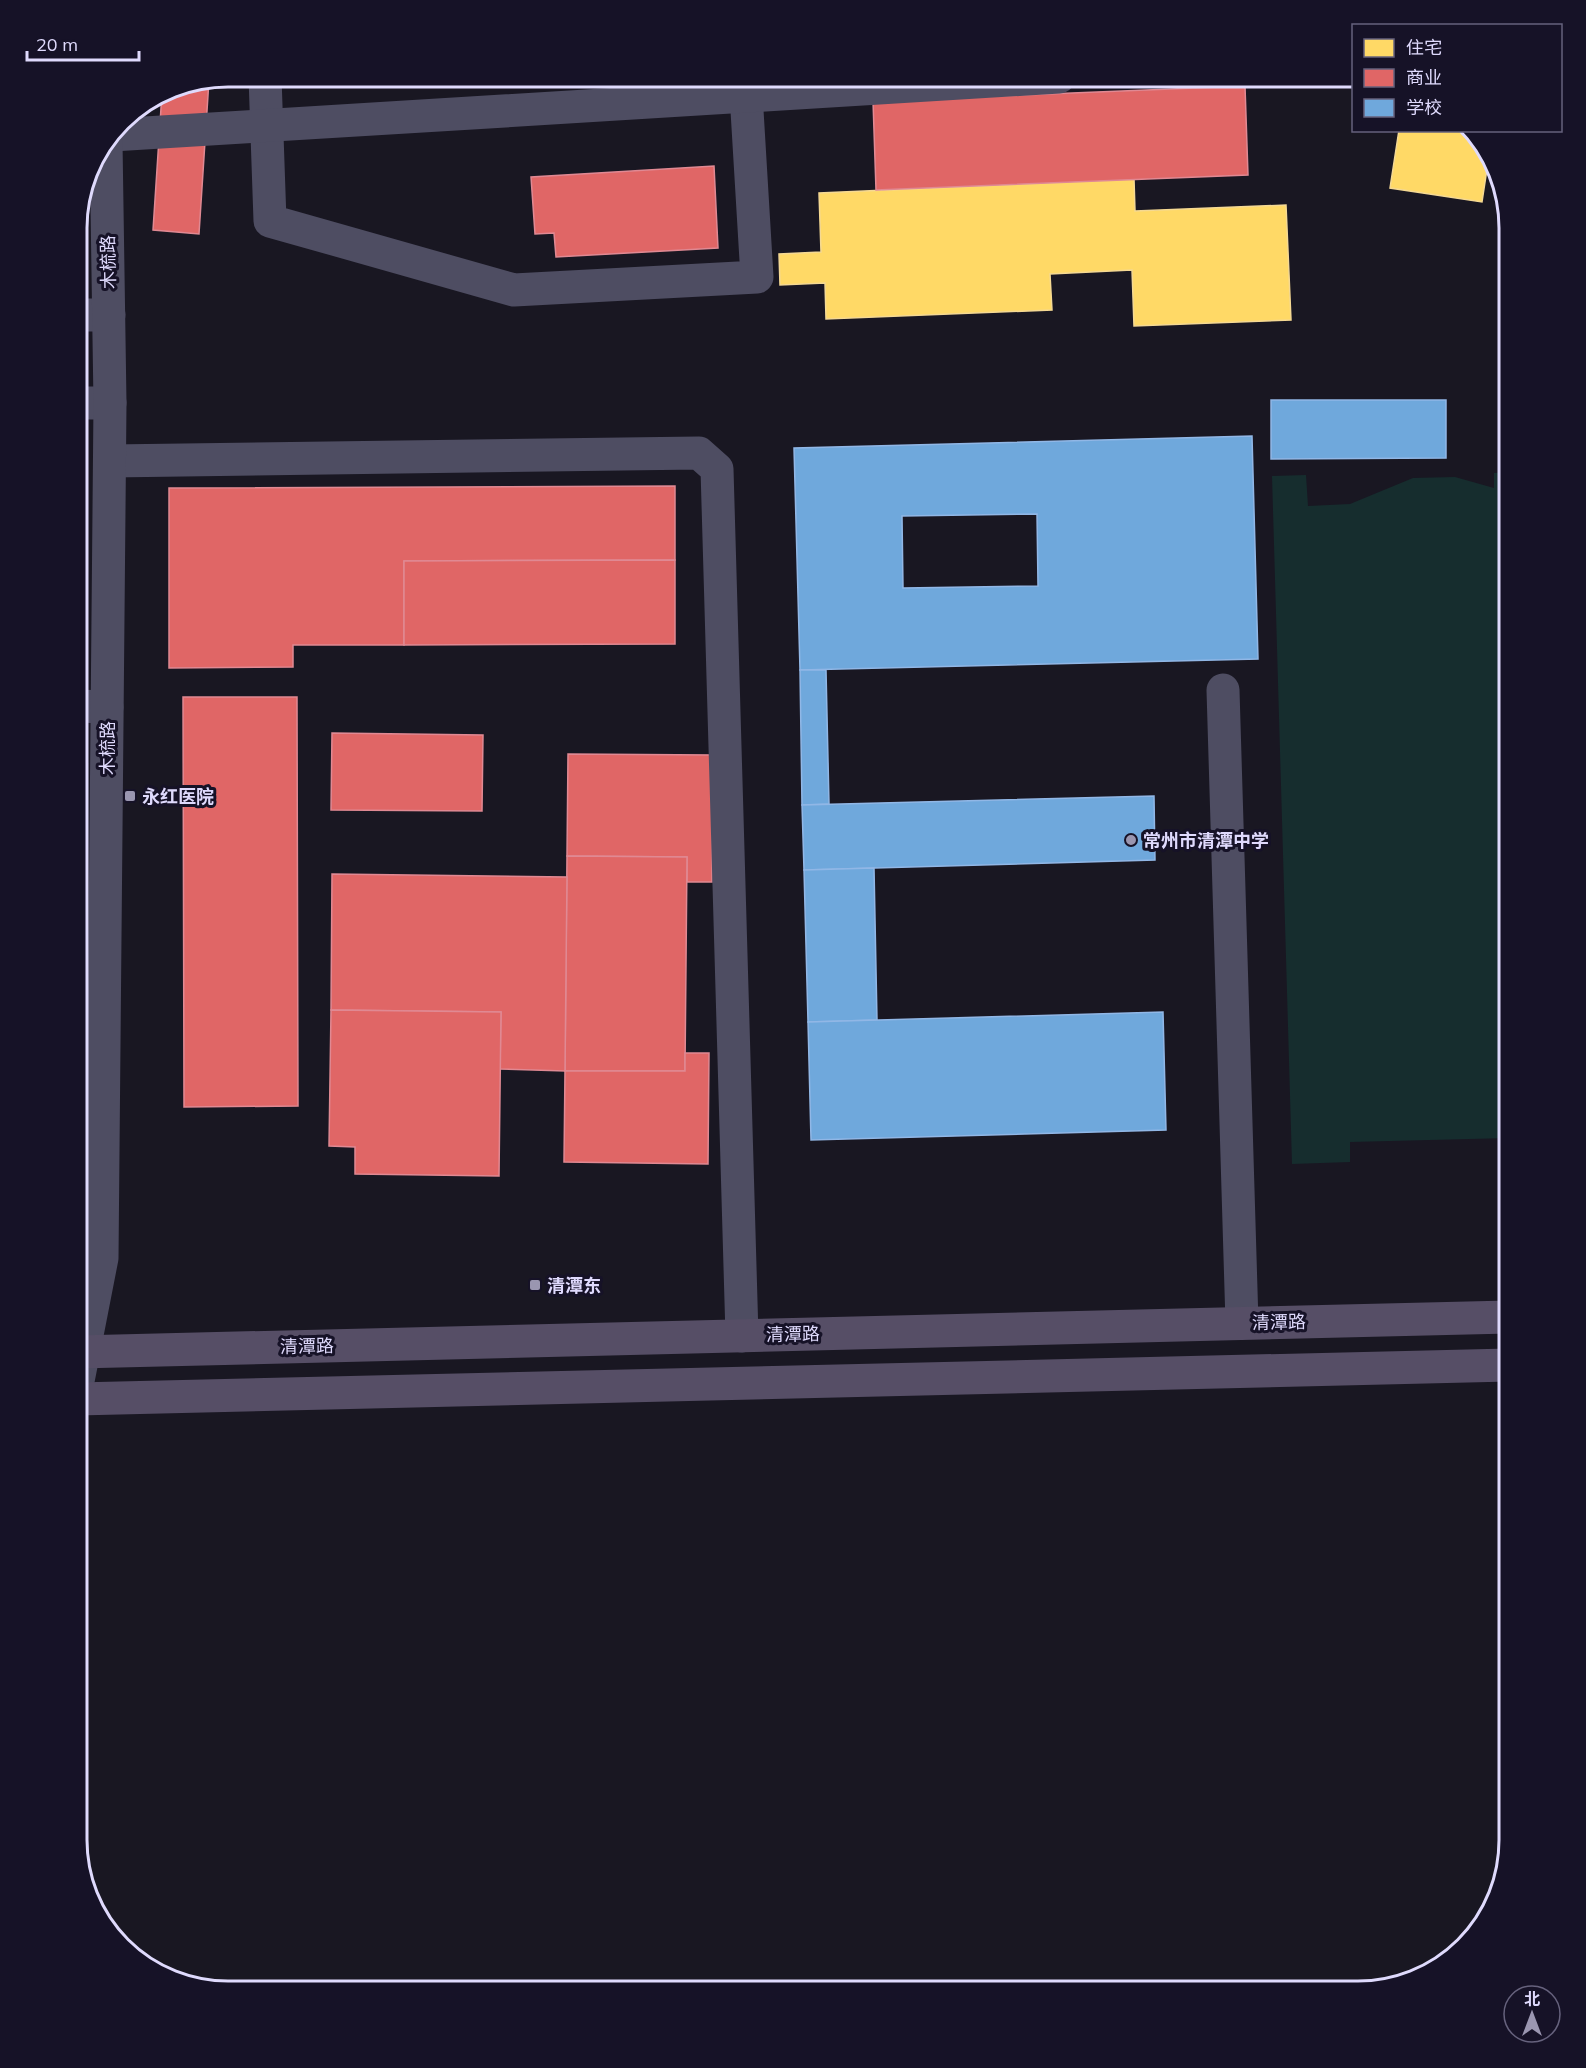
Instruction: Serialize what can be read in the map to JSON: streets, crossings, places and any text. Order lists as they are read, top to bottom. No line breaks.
{"streets":{"main road":["清潭路"],"street":["木梳路"]},"places":{"transit":["永红医院","清潭东"],"other":["常州市清潭中学"]},"legend":["住宅","商业","学校"],"scale_bar":"20 m","north":"top"}
